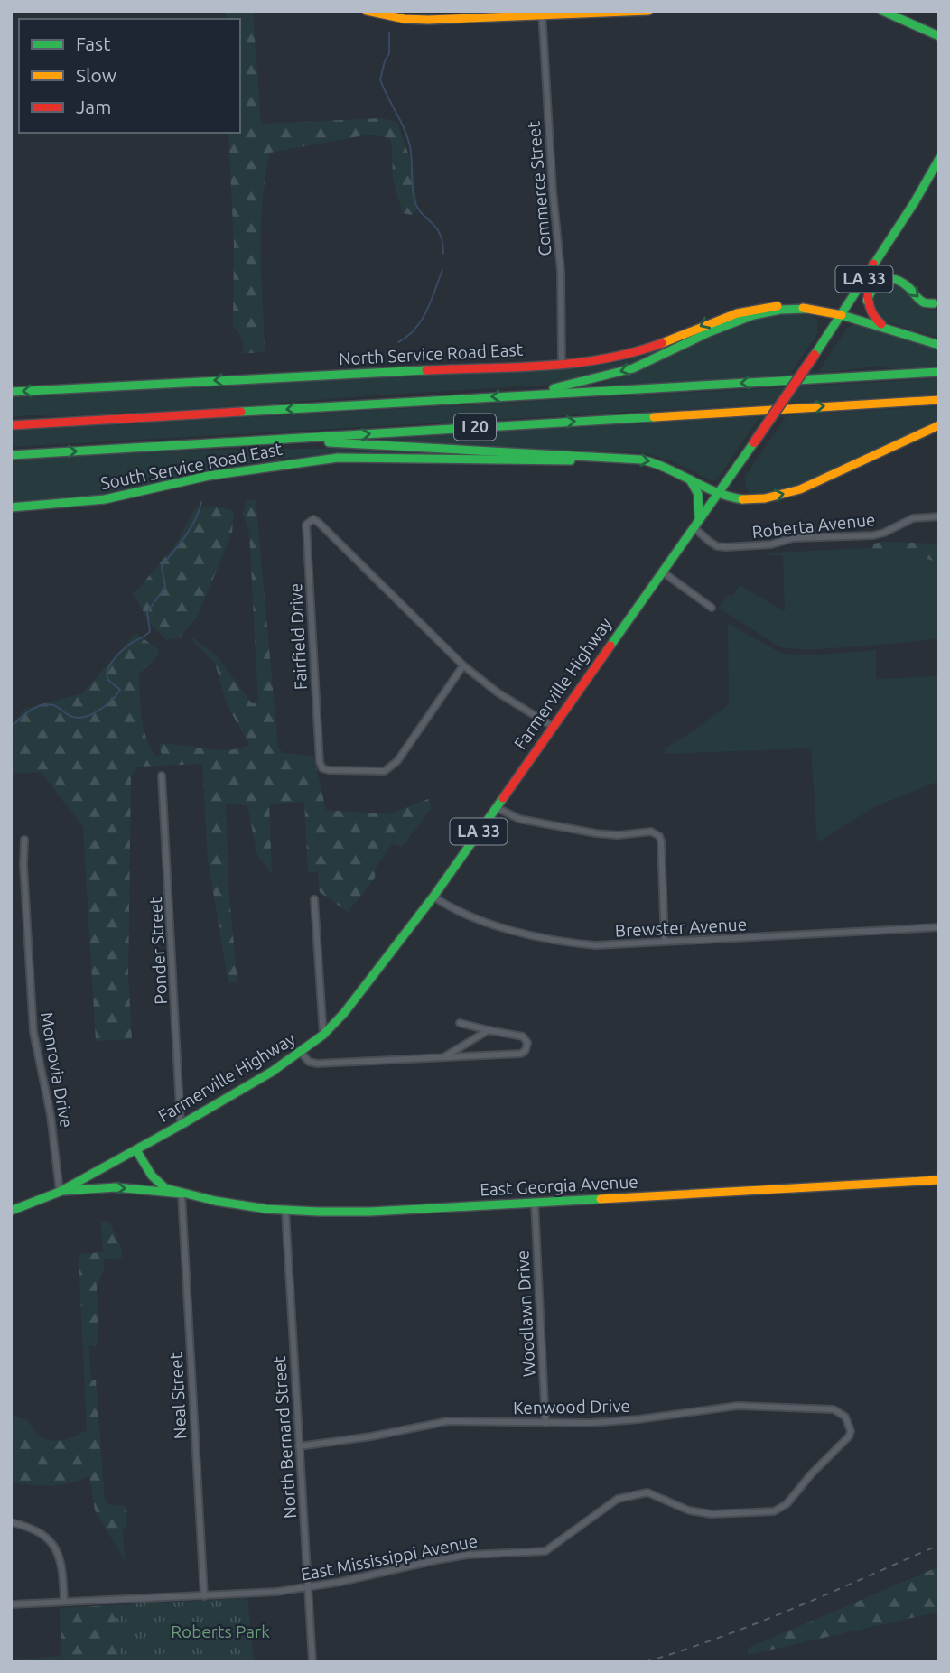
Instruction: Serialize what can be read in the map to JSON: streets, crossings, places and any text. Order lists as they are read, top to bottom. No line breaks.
{"streets":{"main road":["LA 33","North Service Road East","I 20","South Service Road East","Farmerville Highway","East Georgia Avenue"],"street":["Commerce Street","Roberta Avenue","Fairfield Drive","Brewster Avenue","Ponder Street","Monrovia Drive","Woodlawn Drive","Neal Street","Kenwood Drive","North Bernard Street","East Mississippi Avenue"]},"crossings":[["Commerce Street","North Service Road East"],["North Service Road East","Farmerville Highway"],["Roberta Avenue","Farmerville Highway"],["Fairfield Drive","Farmerville Highway"],["Farmerville Highway","Brewster Avenue"],["Farmerville Highway","Ponder Street"],["East Georgia Avenue","Woodlawn Drive"],["East Georgia Avenue","Neal Street"],["East Georgia Avenue","North Bernard Street"],["Woodlawn Drive","Kenwood Drive"],["Neal Street","East Mississippi Avenue"],["Kenwood Drive","North Bernard Street"],["Kenwood Drive","East Mississippi Avenue"],["North Bernard Street","East Mississippi Avenue"]],"parks":["Roberts Park"],"legend":["Fast","Slow","Jam"]}
